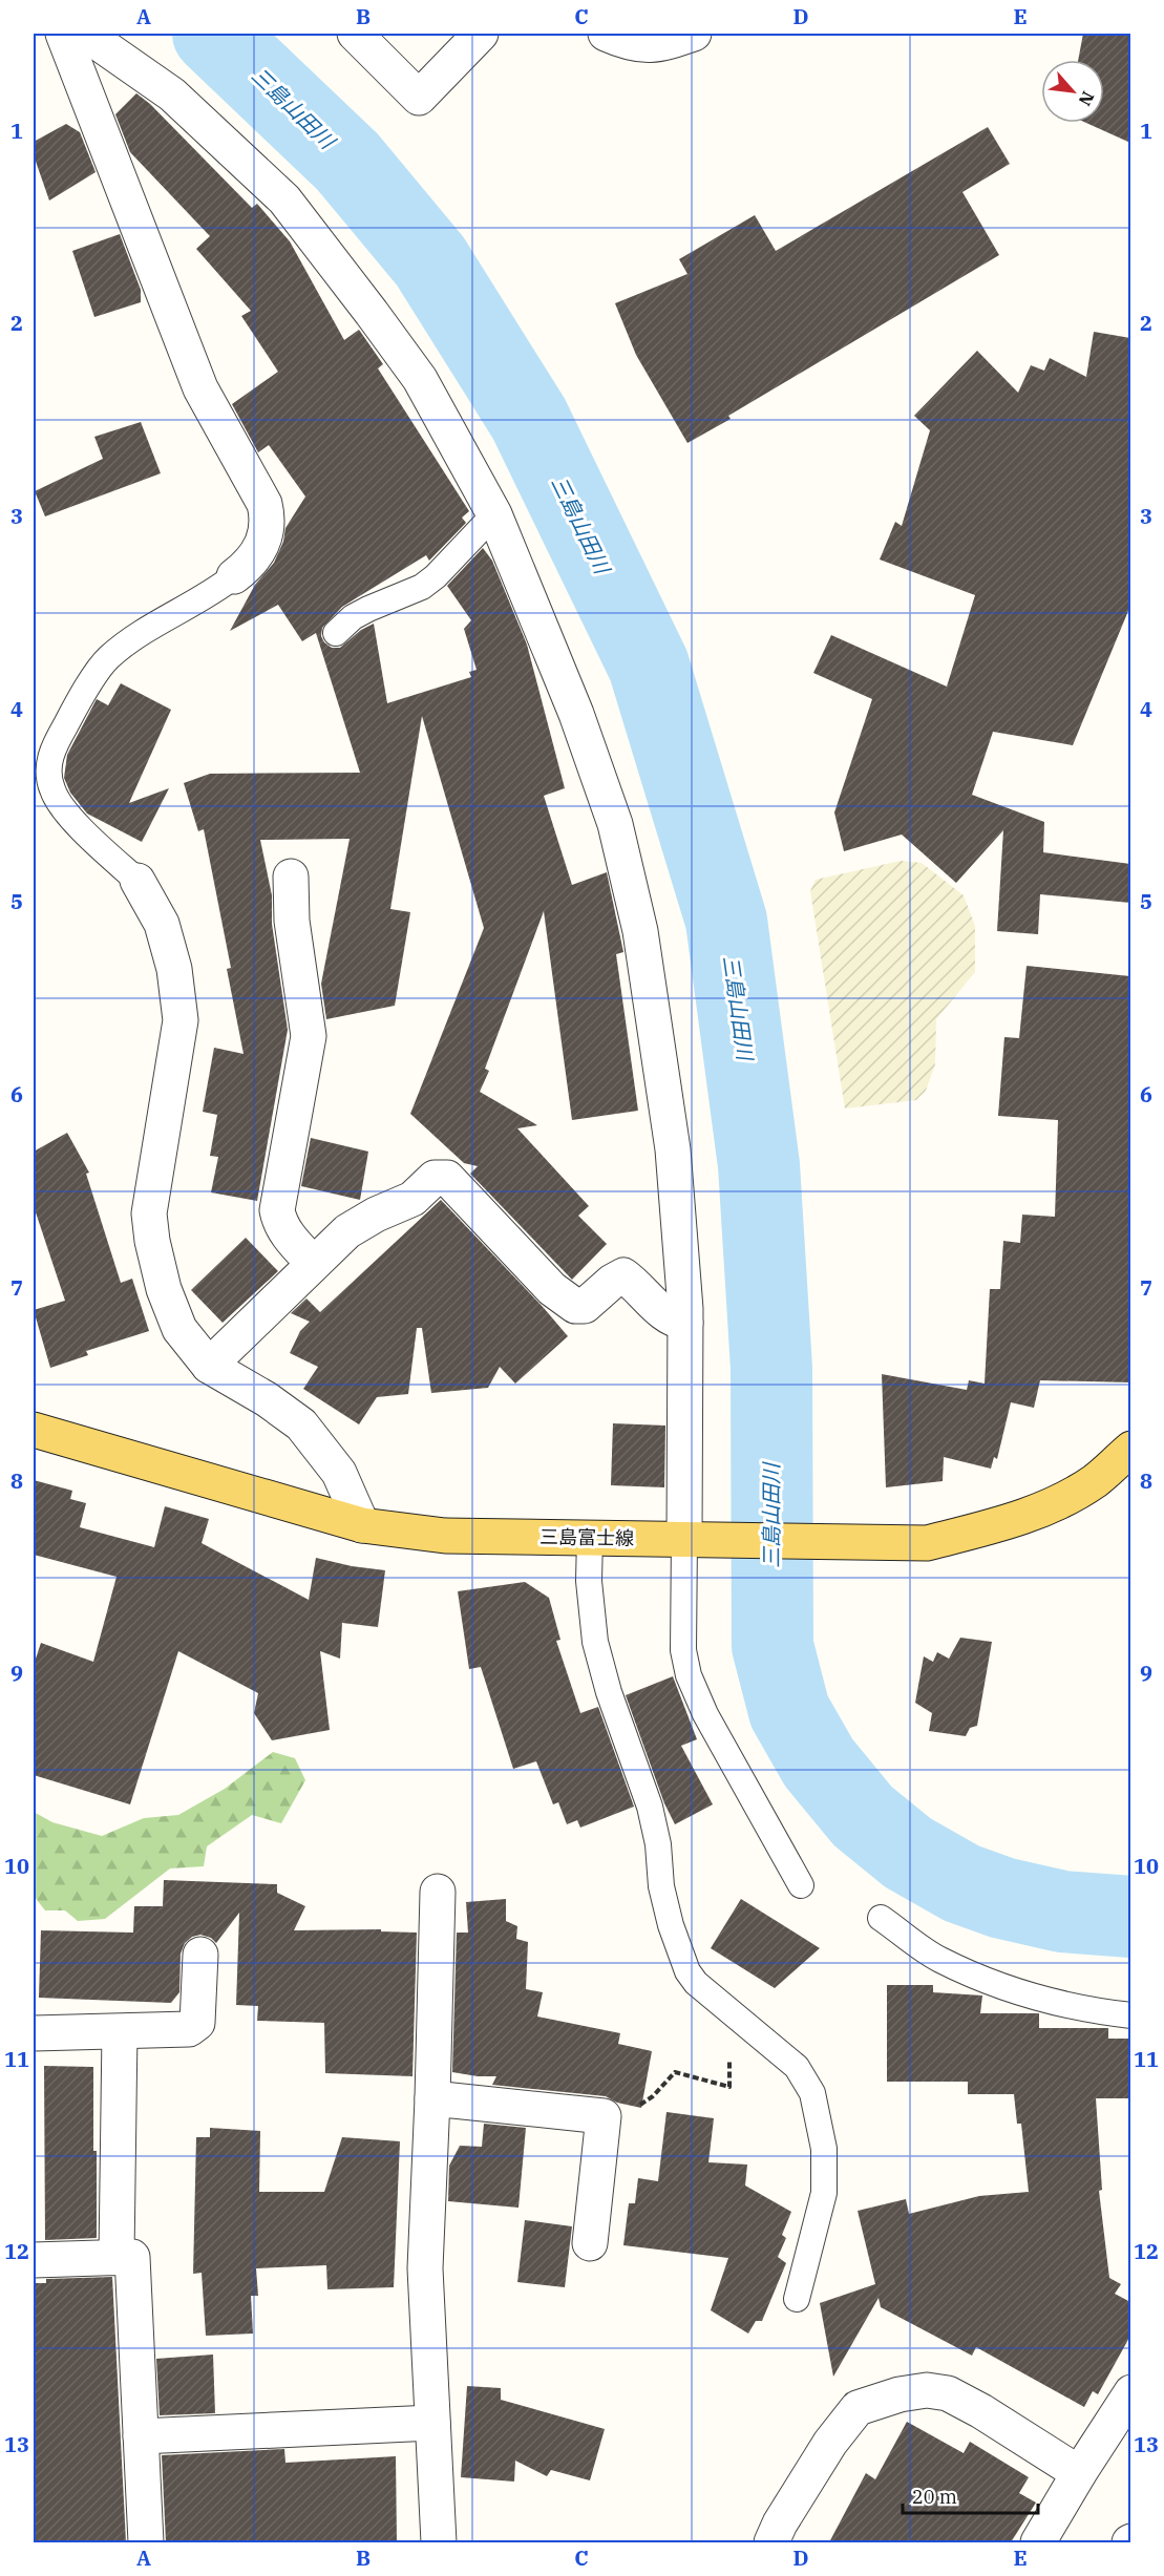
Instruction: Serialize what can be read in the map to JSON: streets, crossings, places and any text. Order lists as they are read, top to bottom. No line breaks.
{"streets":{"main road":["三島富士線"]},"water":["三島山田川"],"scale_bar":"20 m","north":"bottom right","grid":{"columns":["A","B","C","D","E"],"rows":["1","2","3","4","5","6","7","8","9","10","11","12","13"]}}
